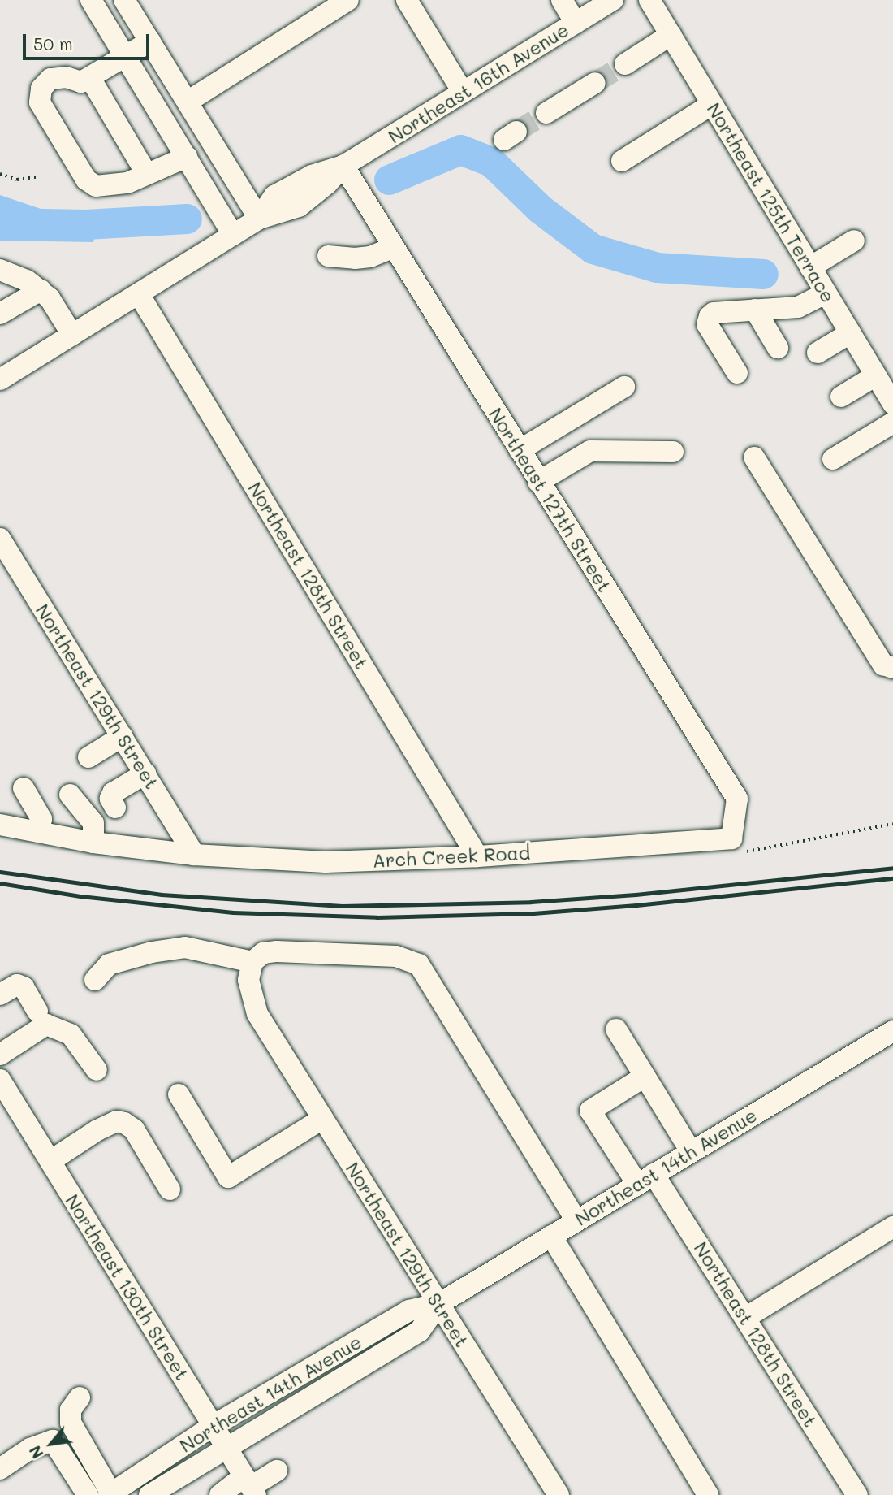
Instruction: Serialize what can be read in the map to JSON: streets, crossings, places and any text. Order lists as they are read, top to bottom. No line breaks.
{"streets":{"street":["Northeast 16th Avenue","Northeast 125th Terrace","Northeast 127th Street","Northeast 128th Street","Northeast 129th Street","Arch Creek Road","Northeast 14th Avenue","Northeast 130th Street"]},"crossings":[["Northeast 16th Avenue","Northeast 127th Street"],["Northeast 16th Avenue","Northeast 128th Street"],["Northeast 127th Street","Arch Creek Road"],["Northeast 128th Street","Arch Creek Road"],["Northeast 128th Street","Northeast 14th Avenue"],["Northeast 129th Street","Arch Creek Road"],["Northeast 129th Street","Northeast 14th Avenue"],["Northeast 14th Avenue","Northeast 130th Street"]],"scale_bar":"50 m","north":"bottom left"}
